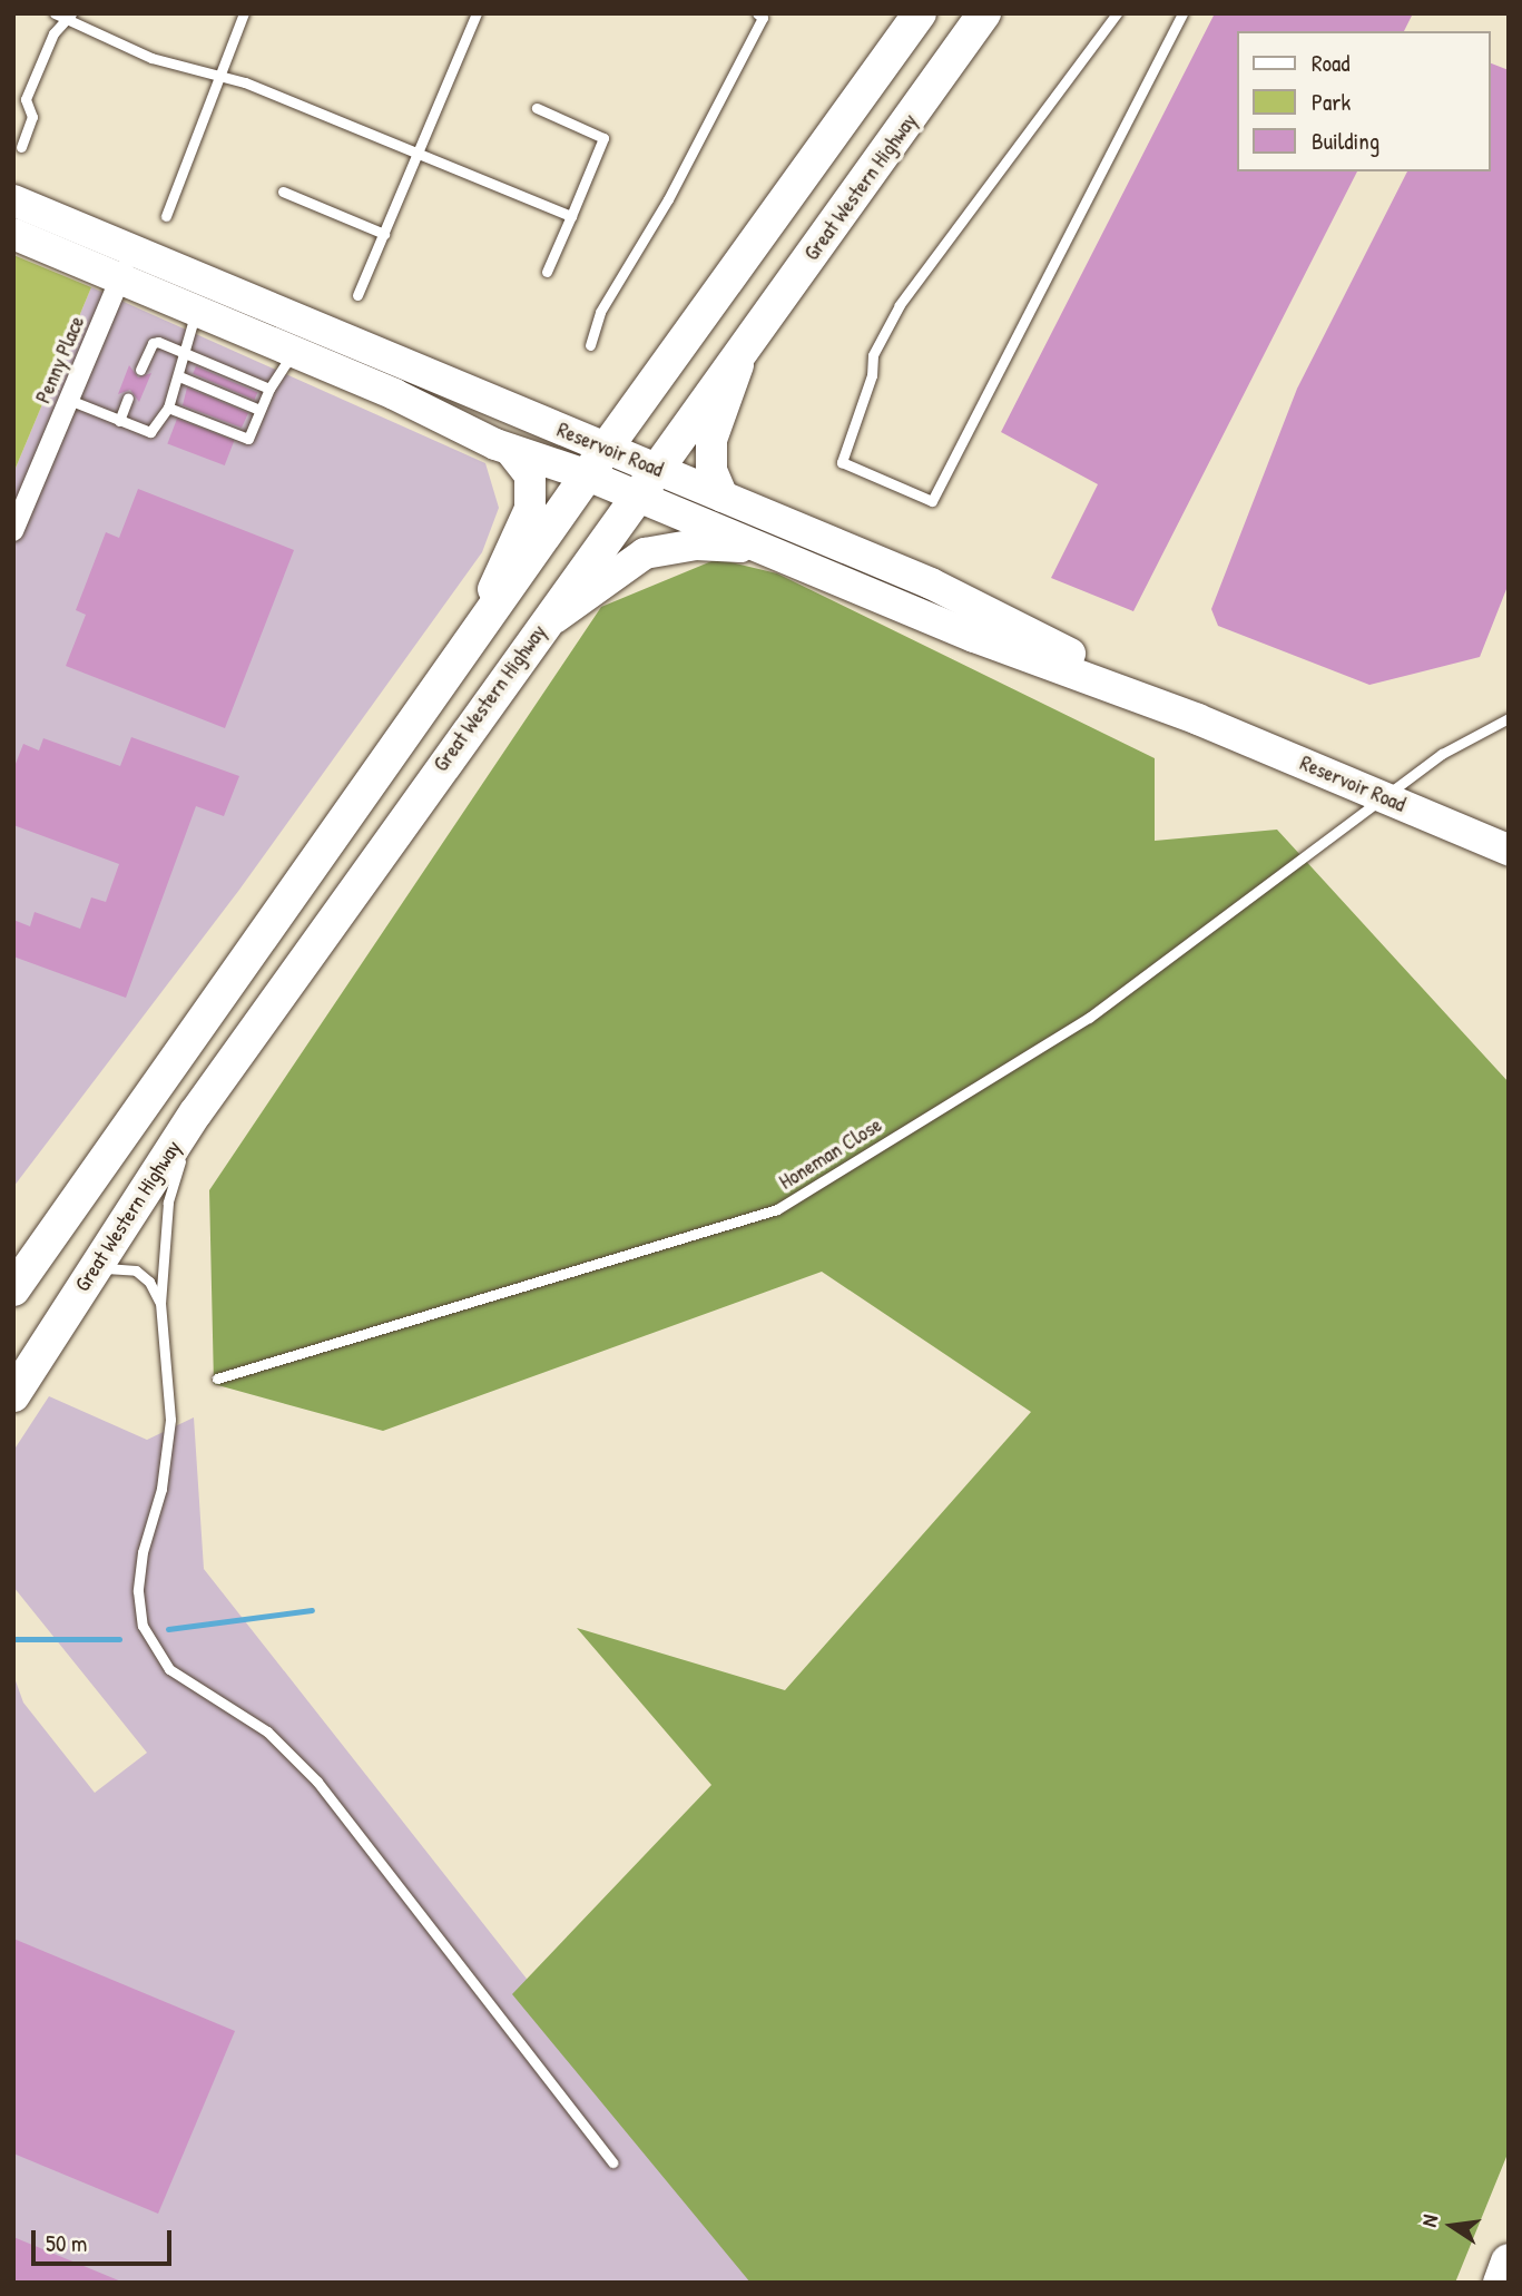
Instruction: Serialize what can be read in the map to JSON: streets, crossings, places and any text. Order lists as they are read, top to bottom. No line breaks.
{"streets":{"highway":["Great Western Highway"],"main road":["Reservoir Road"],"street":["Penny Place"],"lane":["Honeman Close"]},"crossings":[["Great Western Highway","Reservoir Road"],["Penny Place","Reservoir Road"],["Reservoir Road","Honeman Close"]],"legend":["Road","Park","Building"],"scale_bar":"50 m","north":"left"}
